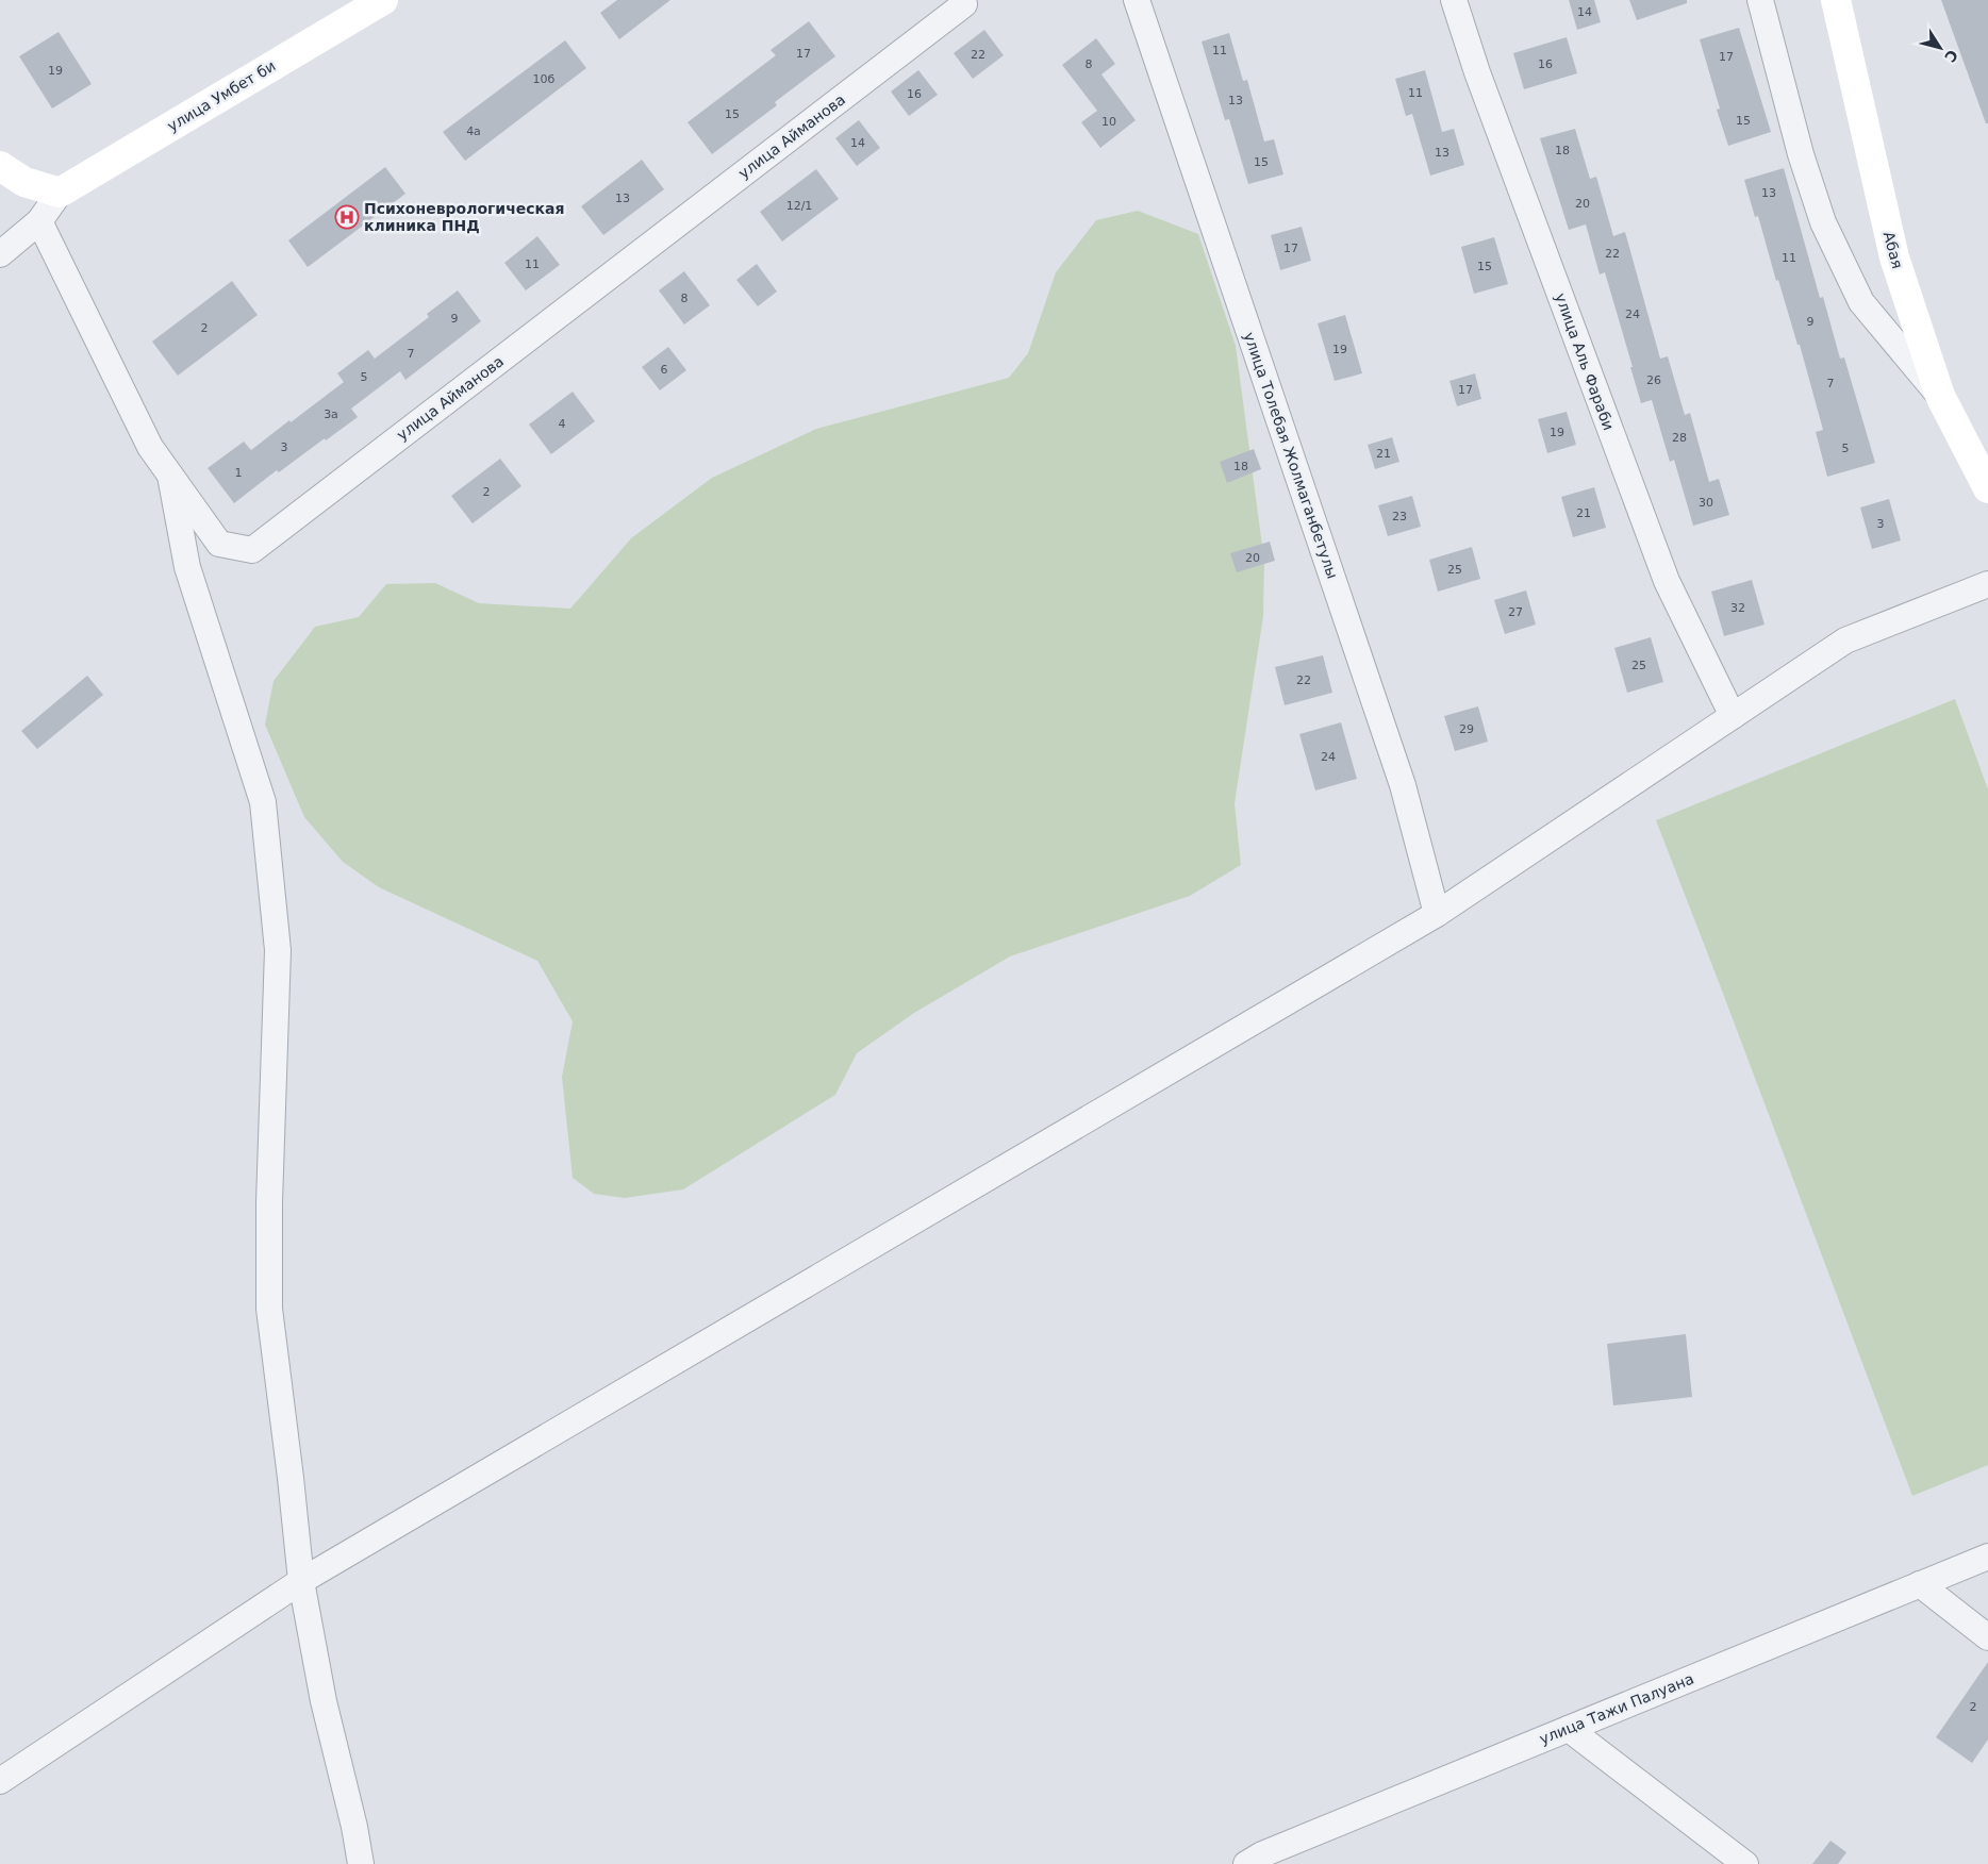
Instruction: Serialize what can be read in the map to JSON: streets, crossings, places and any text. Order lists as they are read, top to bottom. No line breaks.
{"streets":{"street":["улица Умбет би","улица Айманова","Абая","улица Аль Фараби","улица Толебая Жолмаганбетулы","улица Тажи Палуана"]},"places":{"hospital":["Психоневрологическая клиника ПНД"]},"house_numbers":["14","11","17","22","17","8","16","19","10б","11","16","13","15","15","10","4а","14","18","13","15","13","13","20","12/1","17","22","11","11","15","8","24","9","9","2","19","7","6","5","26","7","17","3а","4","19","28","3","5","21","18","1","2","30","21","23","3","20","25","32","27","25","22","29","24","2"],"north":"bottom right"}
